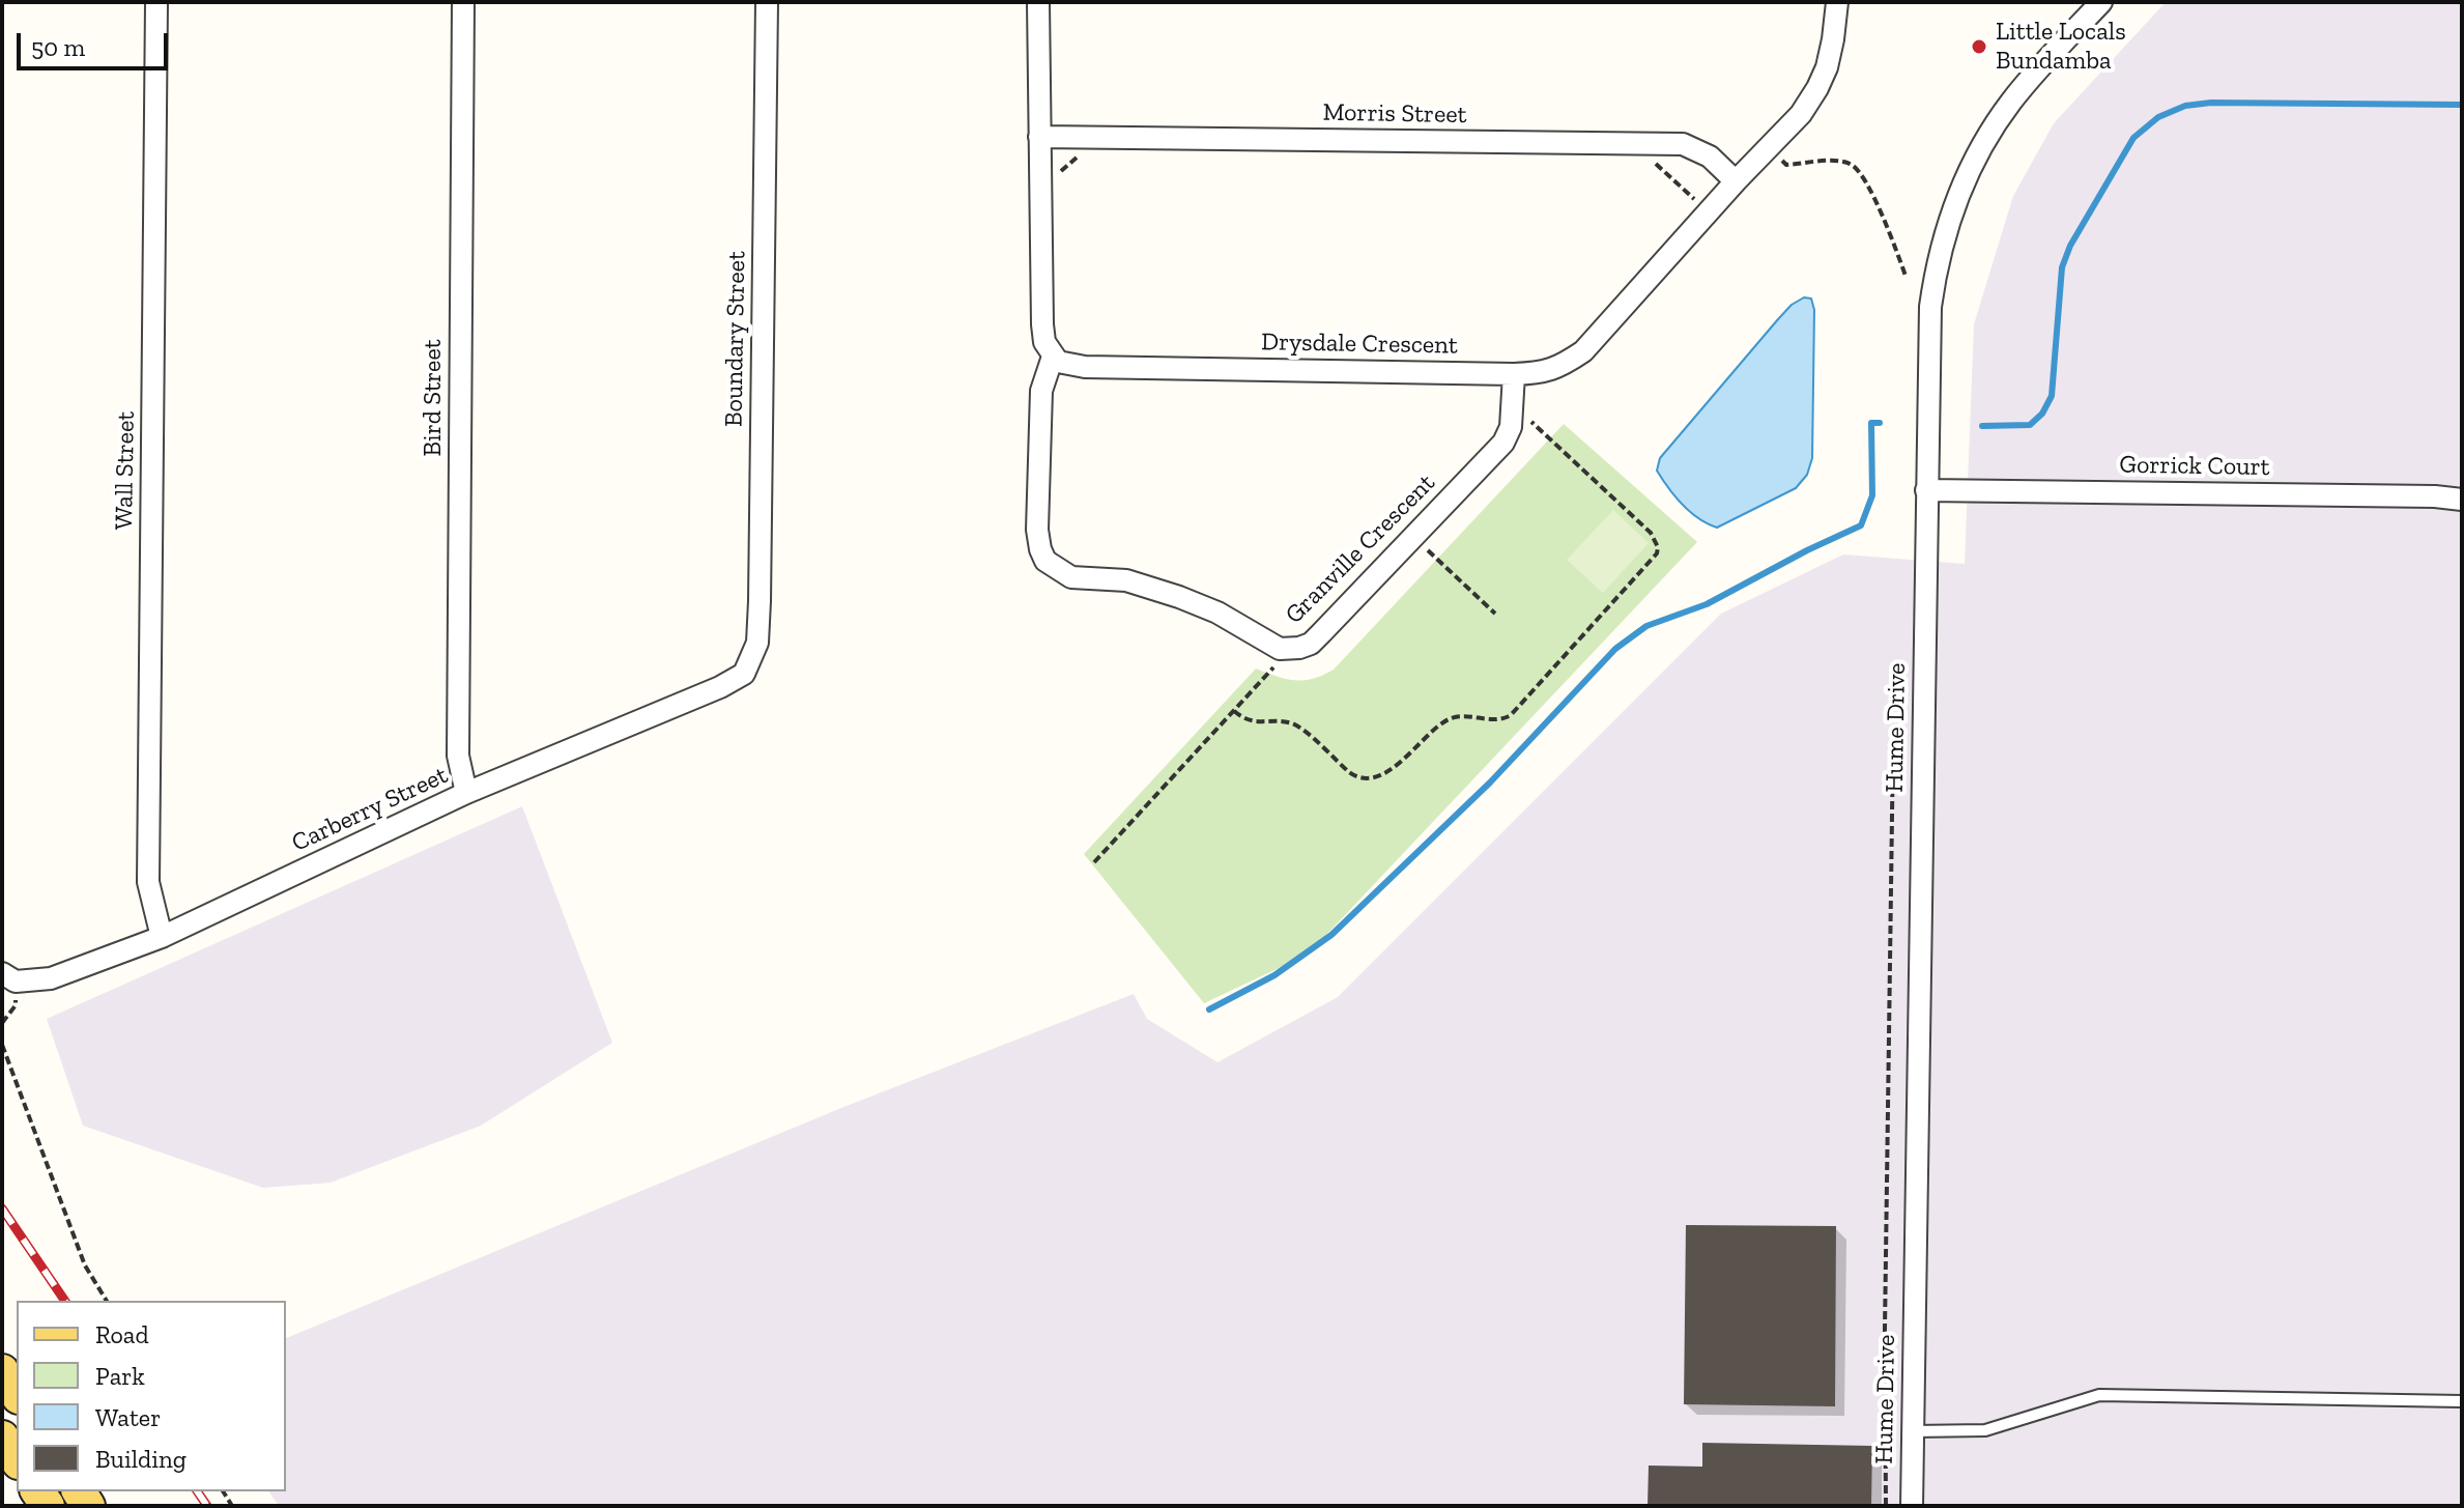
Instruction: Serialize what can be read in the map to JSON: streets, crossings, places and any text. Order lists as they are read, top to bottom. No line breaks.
{"streets":{"street":["Morris Street","Boundary Street","Drysdale Crescent","Bird Street","Gorrick Court","Wall Street","Granville Crescent","Hume Drive","Carberry Street"]},"crossings":[["Morris Street","Drysdale Crescent"],["Boundary Street","Carberry Street"],["Drysdale Crescent","Granville Crescent"],["Bird Street","Carberry Street"],["Gorrick Court","Hume Drive"],["Wall Street","Carberry Street"]],"places":["Little Locals Bundamba"],"legend":["Road","Park","Water","Building"],"scale_bar":"50 m"}
